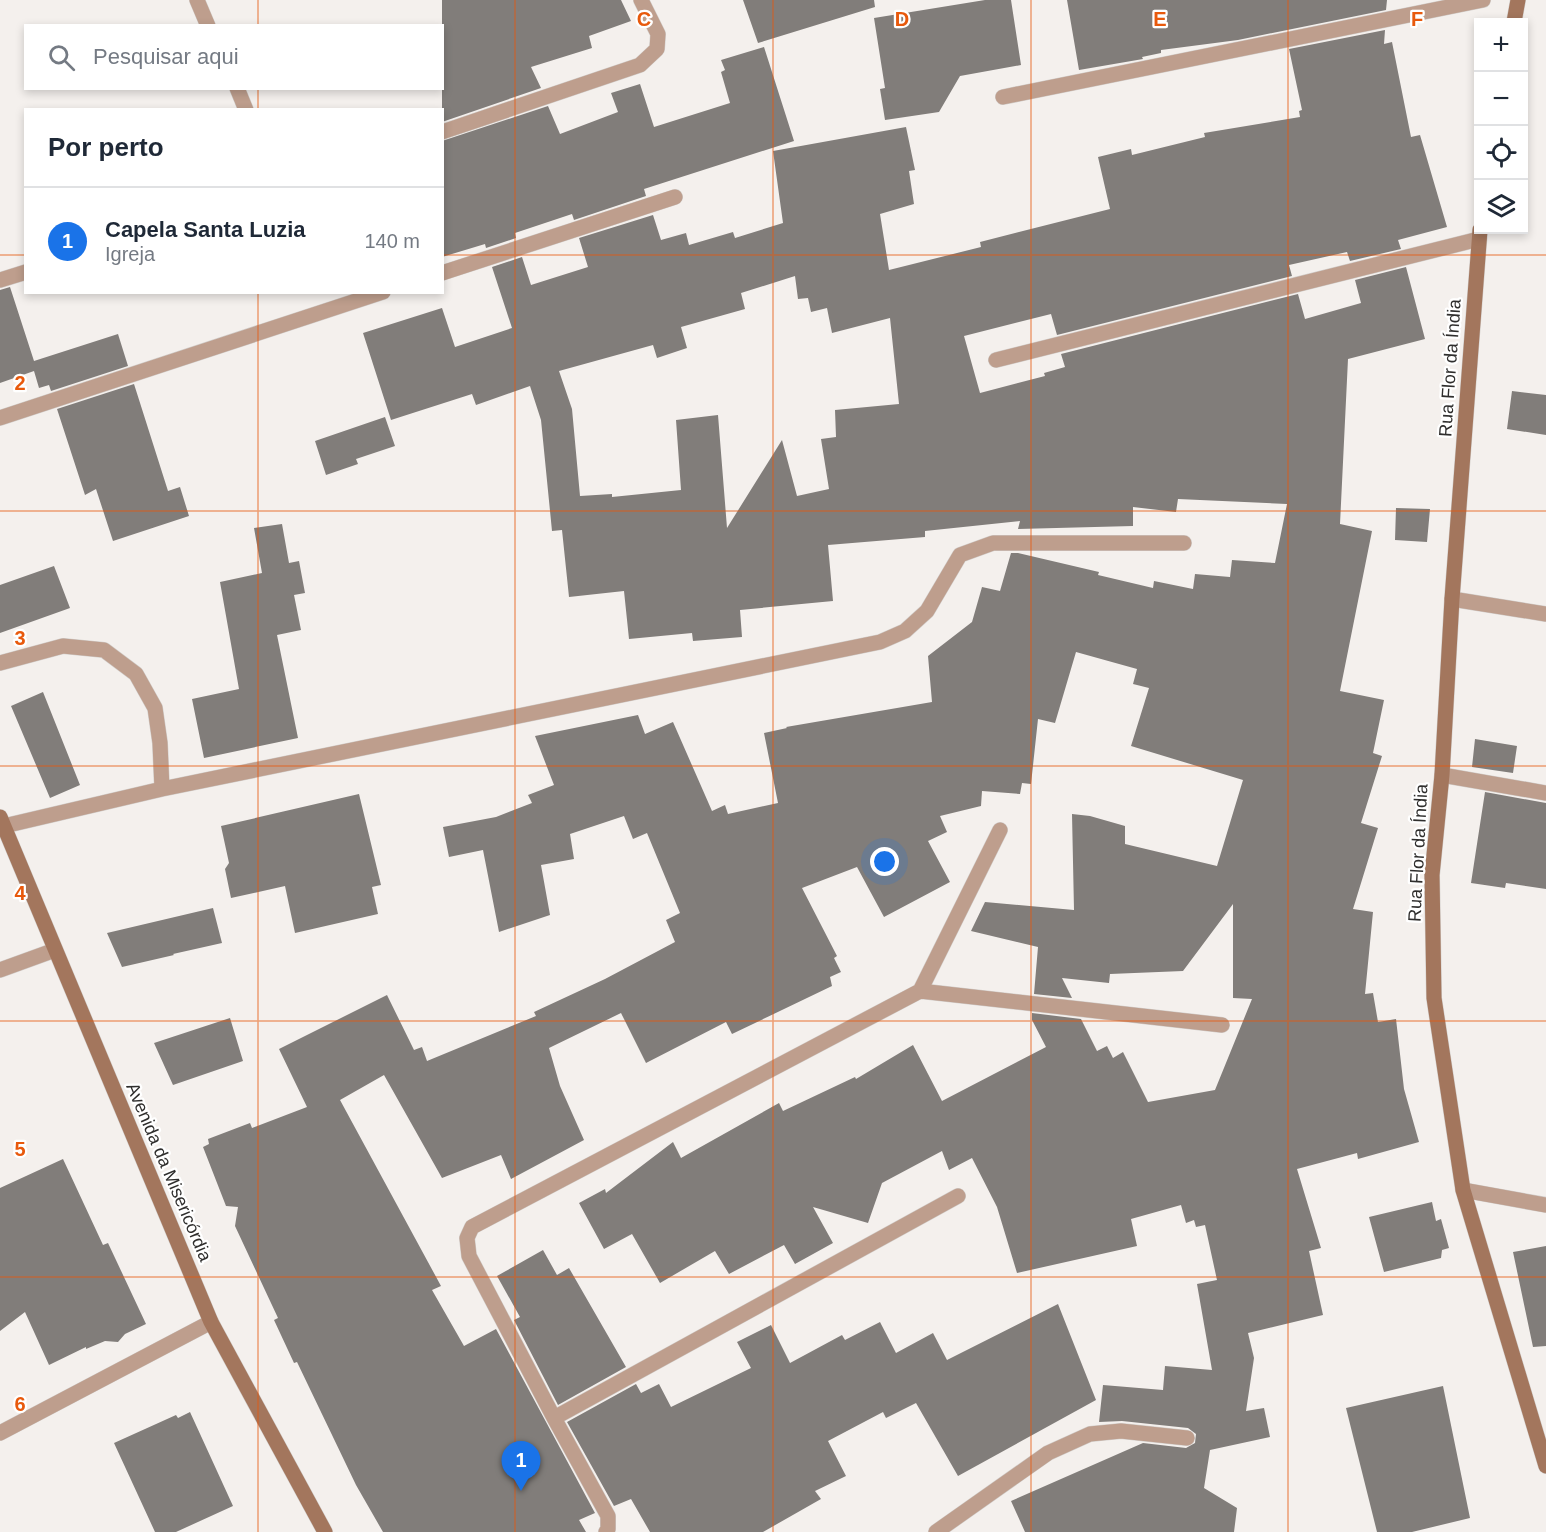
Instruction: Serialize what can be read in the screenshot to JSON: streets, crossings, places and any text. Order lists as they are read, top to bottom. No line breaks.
{"streets":{"street":["Rua Flor da Índia","Avenida da Misericórdia"]},"page":{"map_buttons":["+","−"],"search":"Pesquisar aqui","heading":"Por perto","list":[{"mark":"1","name":"Capela Santa Luzia","note":"Igreja","value":"140 m"}],"pins":"1"},"grid":{"columns":["C","D","E","F"],"rows":["2","3","4","5","6"]}}
